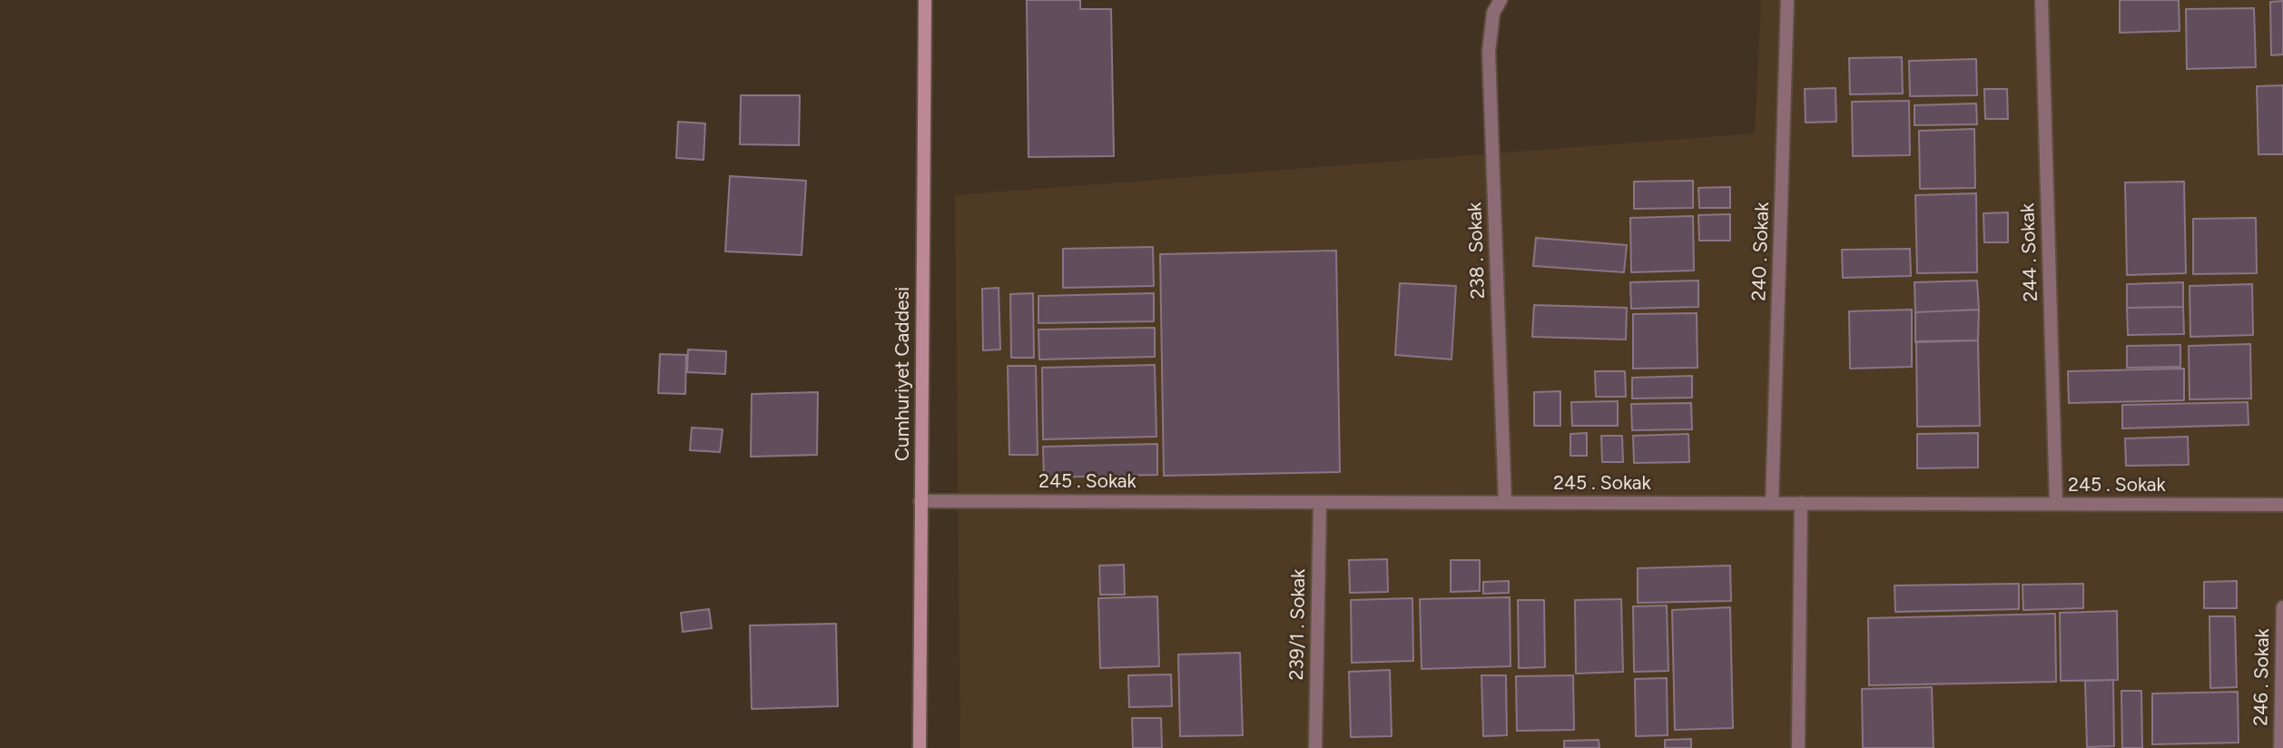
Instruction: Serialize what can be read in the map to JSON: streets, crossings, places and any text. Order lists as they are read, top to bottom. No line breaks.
{"streets":{"main road":["Cumhuriyet Caddesi"],"street":["238 . Sokak","240 . Sokak","244 . Sokak","245 . Sokak","239/1 . Sokak","246 . Sokak"]},"crossings":[["238 . Sokak","245 . Sokak"],["240 . Sokak","245 . Sokak"],["244 . Sokak","245 . Sokak"],["Cumhuriyet Caddesi","245 . Sokak"],["245 . Sokak","239/1 . Sokak"]]}
